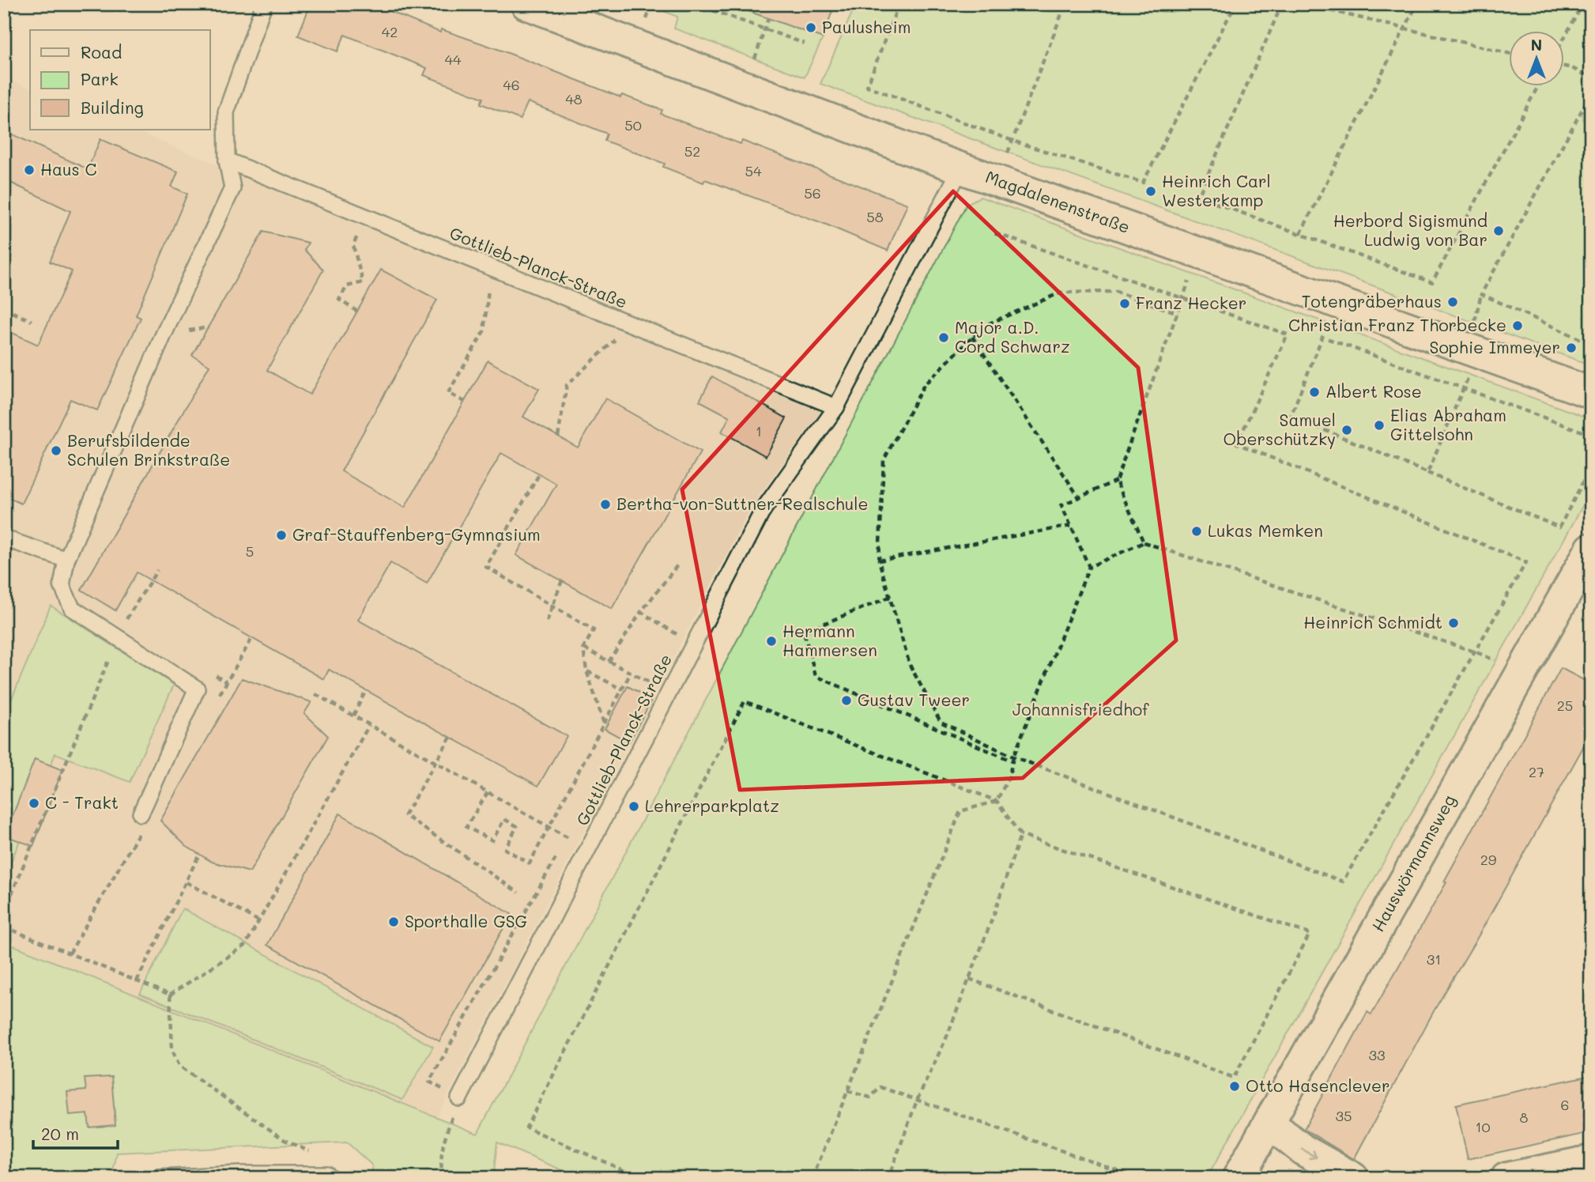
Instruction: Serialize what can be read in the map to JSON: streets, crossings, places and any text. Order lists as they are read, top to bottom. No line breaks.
{"streets":{"street":["Magdalenenstraße","Hauswörmannsweg"],"lane":["Gottlieb-Planck-Straße"]},"crossings":[["Magdalenenstraße","Gottlieb-Planck-Straße"]],"parks":["Johannisfriedhof"],"places":["Paulusheim","Haus C","Heinrich Carl Westerkamp","Herbord Sigismund Ludwig von Bar","Totengräberhaus","Franz Hecker","Christian Franz Thorbecke","Major a.D. Cord Schwarz","Sophie Immeyer","Albert Rose","Elias Abraham Gittelsohn","Samuel Oberschützky","Berufsbildende Schulen Brinkstraße","Bertha-von-Suttner-Realschule","Lukas Memken","Graf-Stauffenberg-Gymnasium","Heinrich Schmidt","Hermann Hammersen","Gustav Tweer","C - Trakt","Lehrerparkplatz","Sporthalle GSG","Otto Hasenclever"],"house_numbers":["42","44","46","48","50","52","54","56","58","1","5","25","27","29","31","33","6","35","8","10"],"legend":["Road","Park","Building"],"scale_bar":"20 m","north":"top"}
